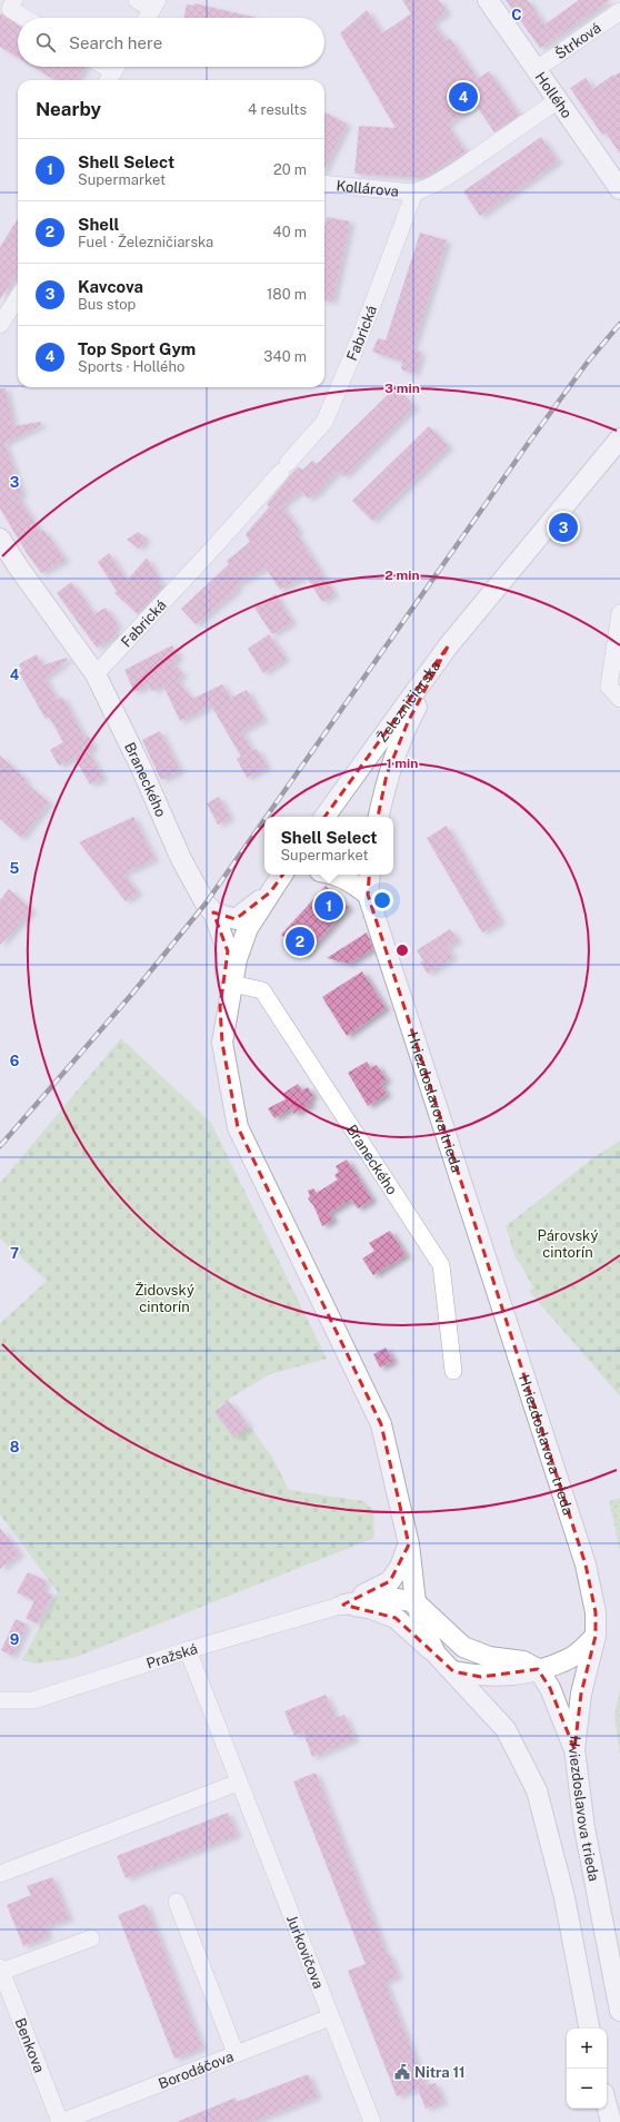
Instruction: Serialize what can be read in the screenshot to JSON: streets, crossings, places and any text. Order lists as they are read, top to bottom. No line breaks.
{"streets":{"street":["Štrková","Hollého","Kollárova","Fabrická","Železničiarska","Braneckého","Hviezdoslavova trieda","Pražská","Jurkovičova","Benkova","Borodáčova"]},"crossings":[["Štrková","Hollého"],["Kollárova","Fabrická"],["Fabrická","Braneckého"],["Pražská","Jurkovičova"],["Jurkovičova","Borodáčova"],["Benkova","Borodáčova"]],"parks":["Párovský cintorín","Židovský cintorín"],"places":{"public building":["Nitra 11"]},"page":{"search":"Search here","pins":["4","3","1","2"],"heading":["Nearby","4 results"],"list":[{"mark":"1","name":"Shell Select","note":"Supermarket","value":"20 m"},{"mark":"2","name":"Shell","note":"Fuel · Železničiarska","value":"40 m"},{"mark":"3","name":"Kavcova","note":"Bus stop","value":"180 m"},{"mark":"4","name":"Top Sport Gym","note":"Sports · Hollého","value":"340 m"}],"popup":["Shell Select","Supermarket"],"map_buttons":["+","−"]},"grid":{"columns":["C"],"rows":["3","4","5","6","7","8","9"]},"rings":["3 min","2 min","1 min"]}
